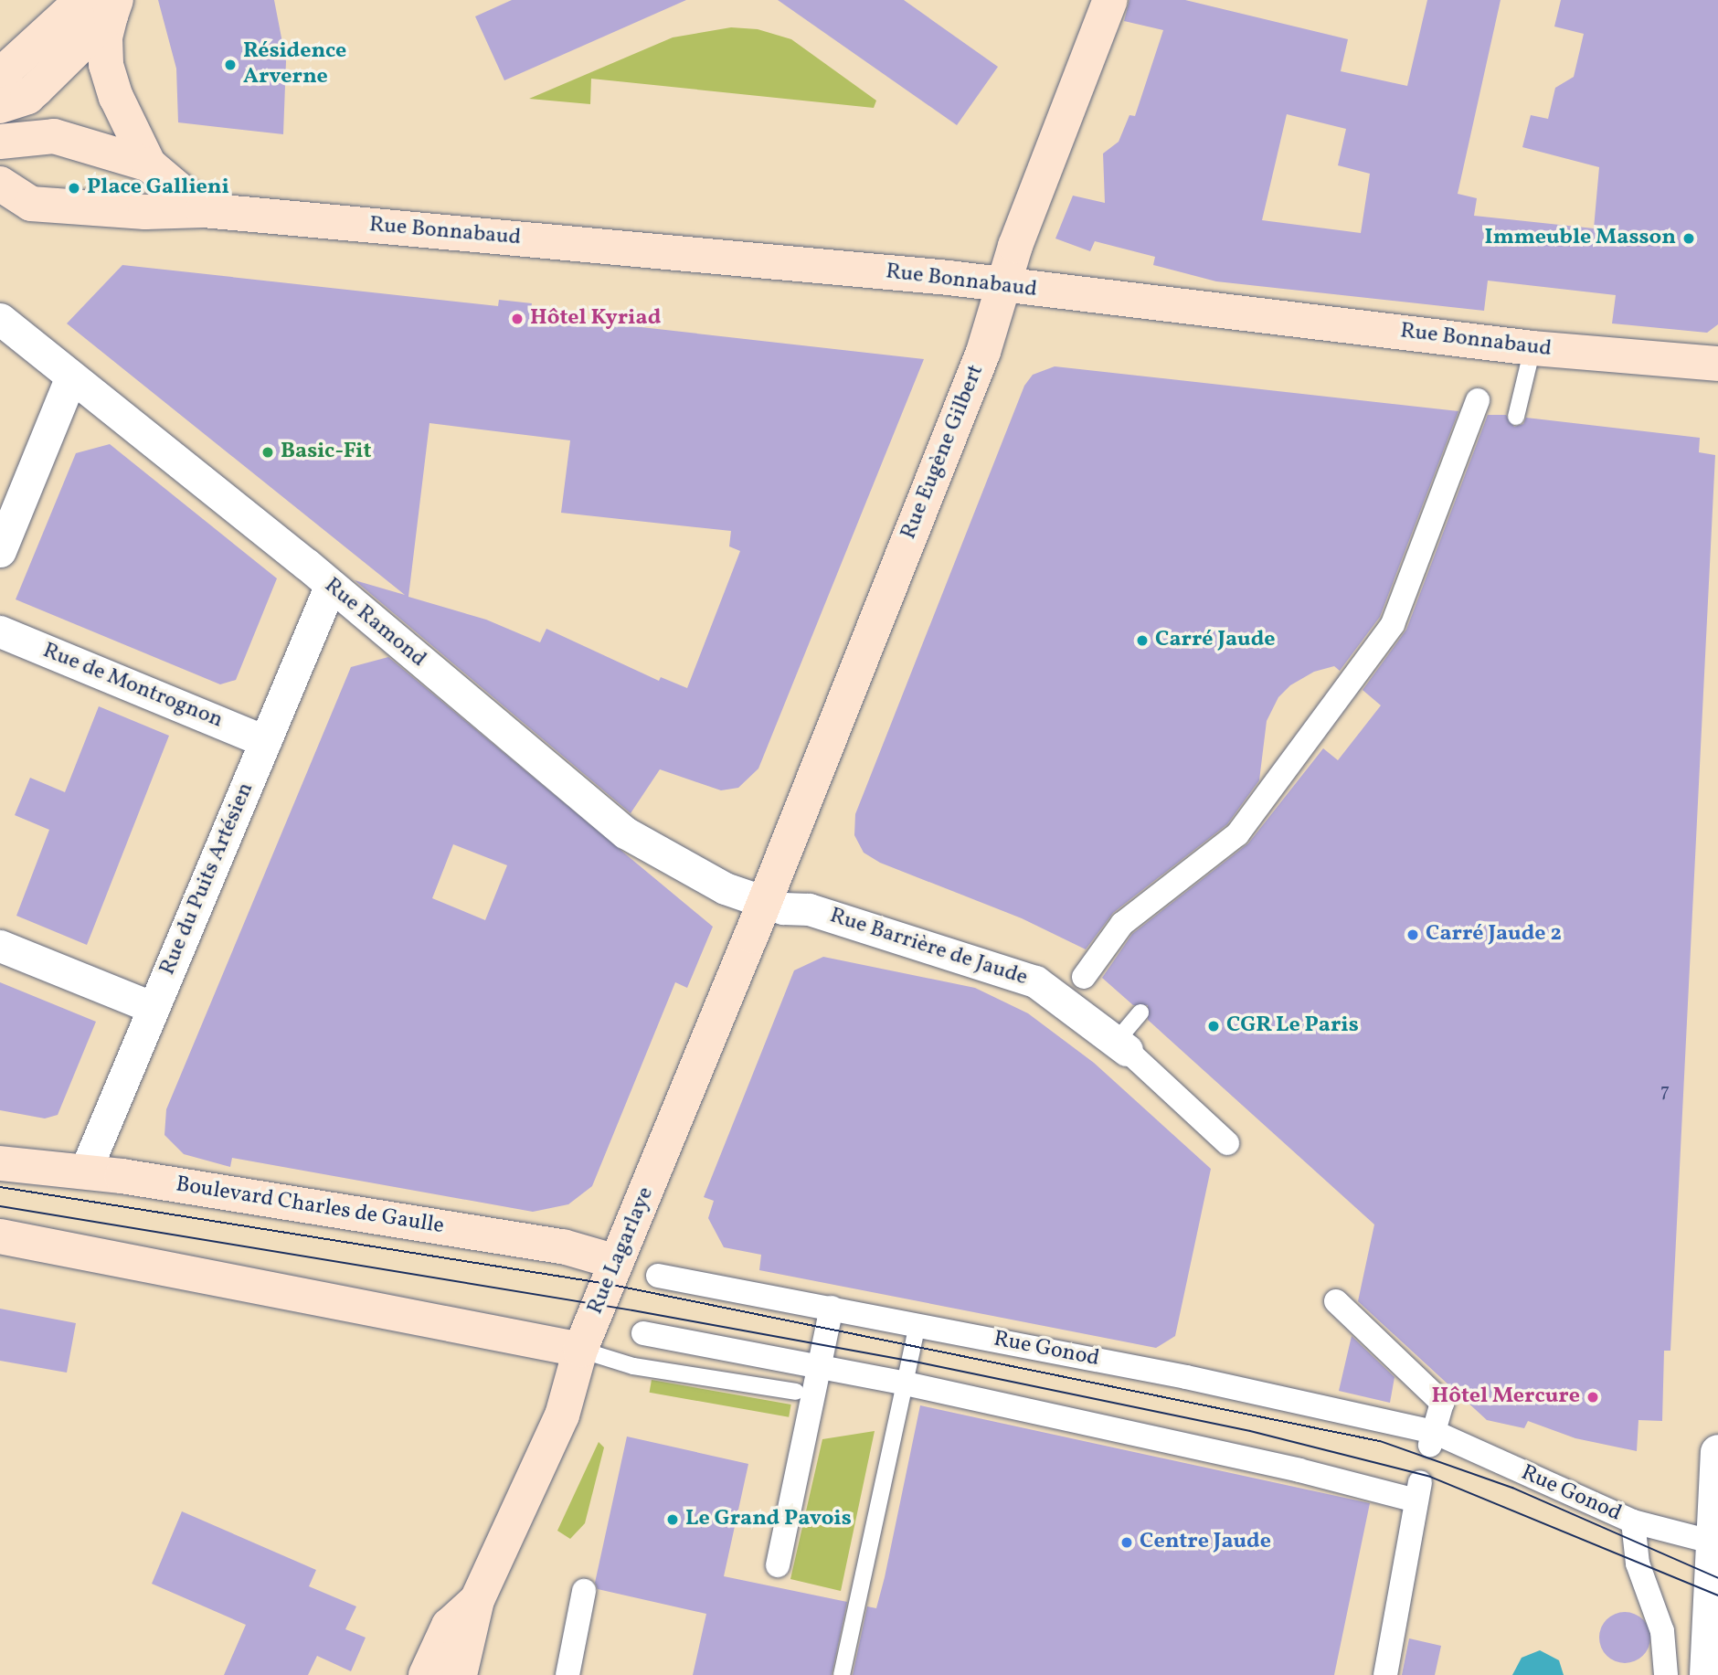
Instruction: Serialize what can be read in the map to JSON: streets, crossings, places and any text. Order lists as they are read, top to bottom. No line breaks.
{"streets":{"main road":["Rue Bonnabaud","Rue Eugène Gilbert","Boulevard Charles de Gaulle","Rue Lagarlaye"],"street":["Rue Ramond","Rue de Montrognon","Rue du Puits Artésien","Rue Barrière de Jaude","Rue Gonod"]},"crossings":[["Rue Bonnabaud","Rue Eugène Gilbert"],["Rue Eugène Gilbert","Rue Ramond"],["Rue Eugène Gilbert","Rue Barrière de Jaude"],["Rue Eugène Gilbert","Rue Lagarlaye"],["Rue Ramond","Rue du Puits Artésien"],["Rue Ramond","Rue Barrière de Jaude"],["Rue Ramond","Rue Lagarlaye"],["Rue de Montrognon","Rue du Puits Artésien"],["Rue du Puits Artésien","Boulevard Charles de Gaulle"],["Rue Barrière de Jaude","Rue Lagarlaye"],["Boulevard Charles de Gaulle","Rue Lagarlaye"]],"places":["Résidence Arverne","Place Gallieni","Immeuble Masson","Hôtel Kyriad","Basic-Fit","Carré Jaude","Carré Jaude 2","CGR Le Paris","Hôtel Mercure","Le Grand Pavois","Centre Jaude"],"house_numbers":["7"]}
